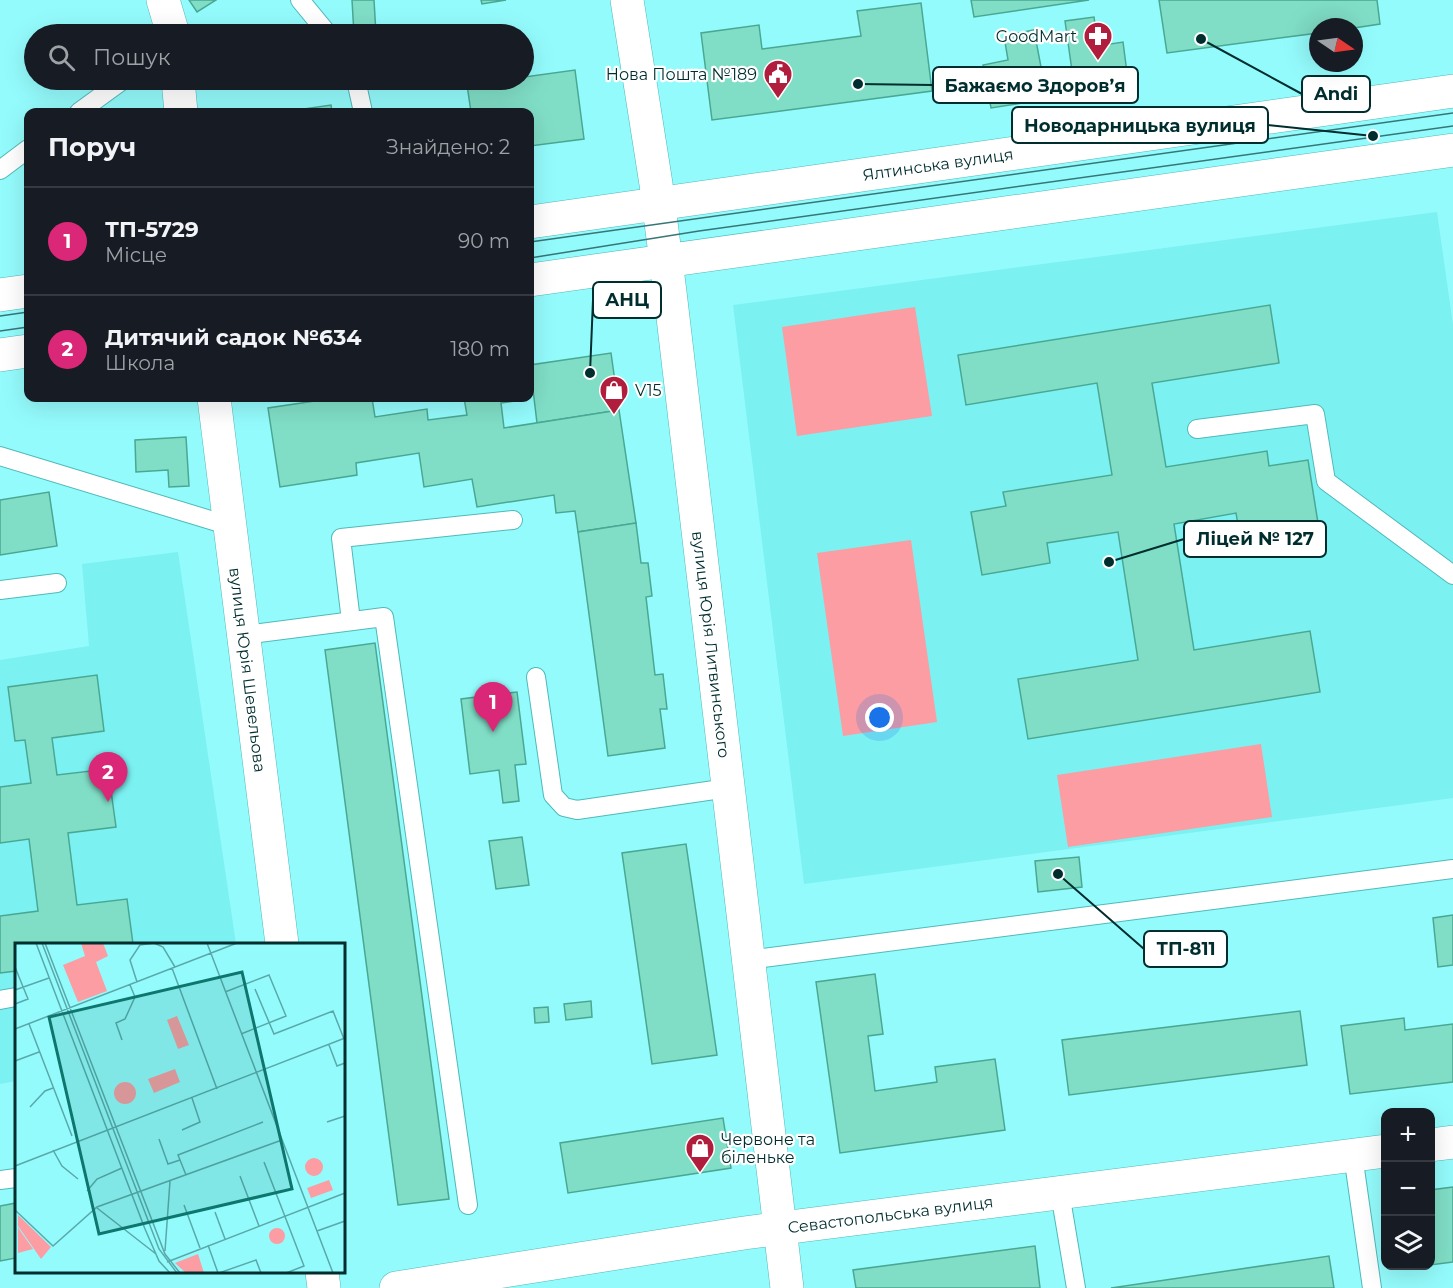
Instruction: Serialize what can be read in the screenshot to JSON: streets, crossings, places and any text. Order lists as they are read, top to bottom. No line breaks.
{"streets":{"street":["Ялтинська вулиця","вулиця Юрія Литвинського","вулиця Юрія Шевельова","Севастопольська вулиця"]},"crossings":[["Ялтинська вулиця","вулиця Юрія Литвинського"],["вулиця Юрія Литвинського","Севастопольська вулиця"]],"places":{"other":["Andi","Бажаємо Здоров’я","Новодарницька вулиця","АНЦ","Ліцей № 127","ТП-811"],"pharmacy":["GoodMart"],"public building":["Нова Пошта №189"],"shop":["V15","Червоне та біленьке"]},"north":"right","page":{"search":"Пошук","heading":["Поруч","Знайдено: 2"],"list":[{"mark":"1","name":"ТП-5729","note":"Місце","value":"90 m"},{"mark":"2","name":"Дитячий садок №634","note":"Школа","value":"180 m"}],"pins":["1","2"],"map_buttons":["+","−"]}}
